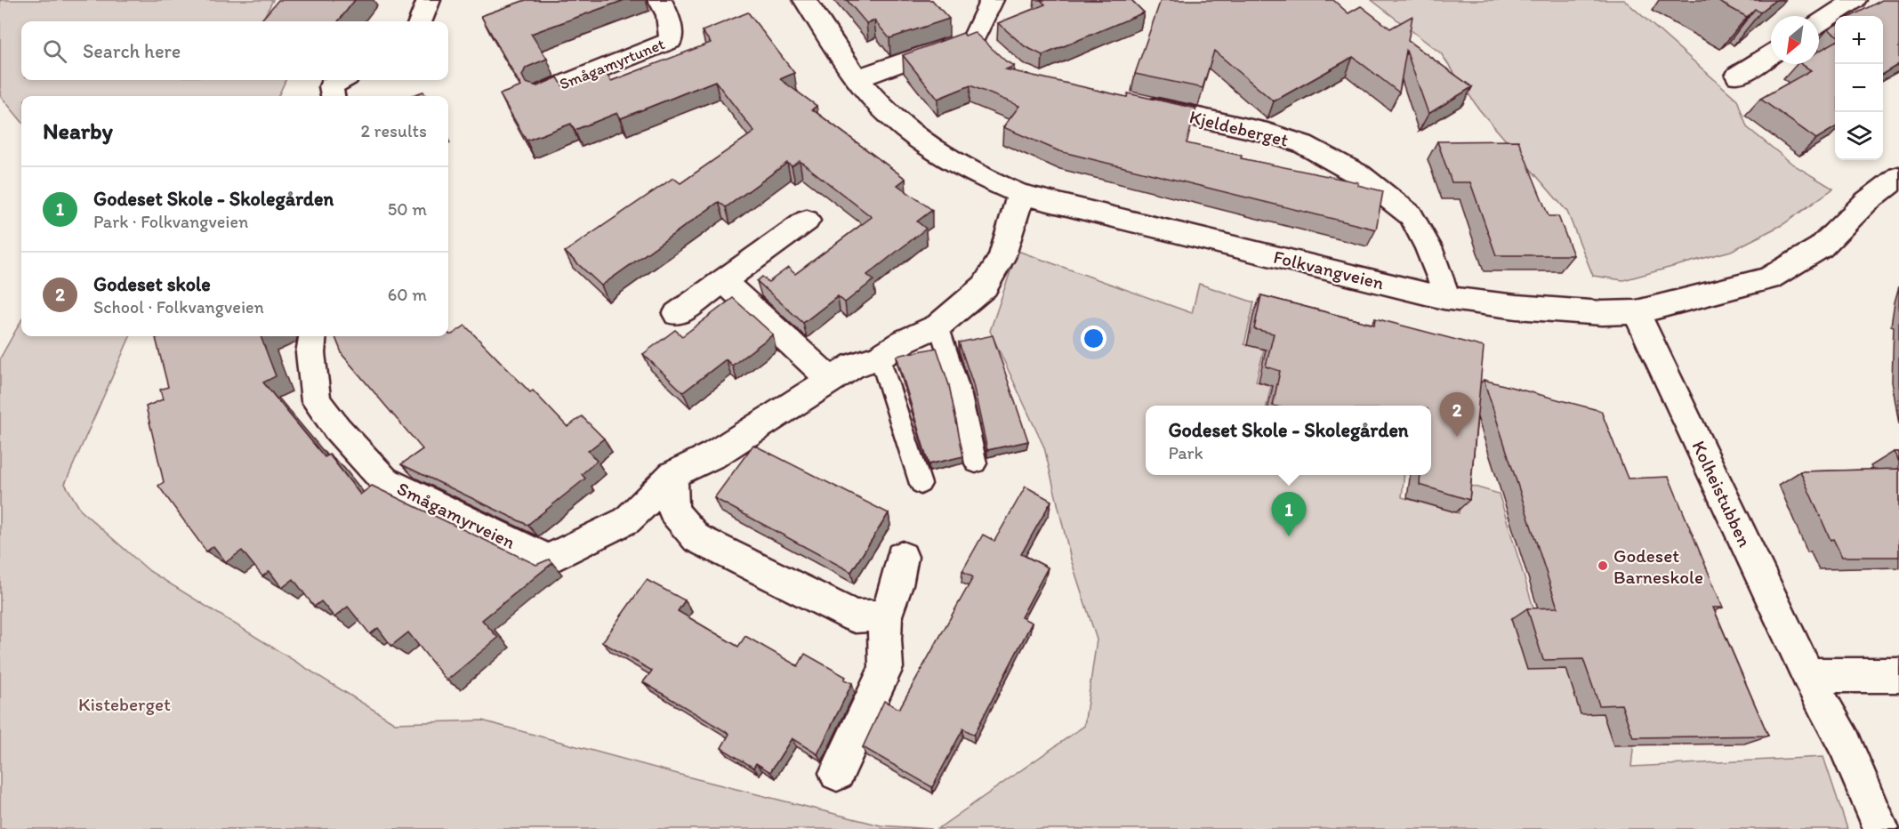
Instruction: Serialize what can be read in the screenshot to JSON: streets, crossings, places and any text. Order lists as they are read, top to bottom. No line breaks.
{"streets":{"street":["Smågamyrtunet","Kjeldeberget","Folkvangveien","Kolheistubben","Smågamyrveien"]},"crossings":[["Kjeldeberget","Folkvangveien"],["Folkvangveien","Kolheistubben"],["Folkvangveien","Smågamyrveien"]],"parks":["Kisteberget"],"places":["Godeset Barneskole"],"north":"bottom left","page":{"map_buttons":["+","−"],"search":"Search here","heading":["Nearby","2 results"],"list":[{"mark":"1","name":"Godeset Skole - Skolegården","note":"Park · Folkvangveien","value":"50 m"},{"mark":"2","name":"Godeset skole","note":"School · Folkvangveien","value":"60 m"}],"pins":["2","1"],"popup":["Godeset Skole - Skolegården","Park"]}}
